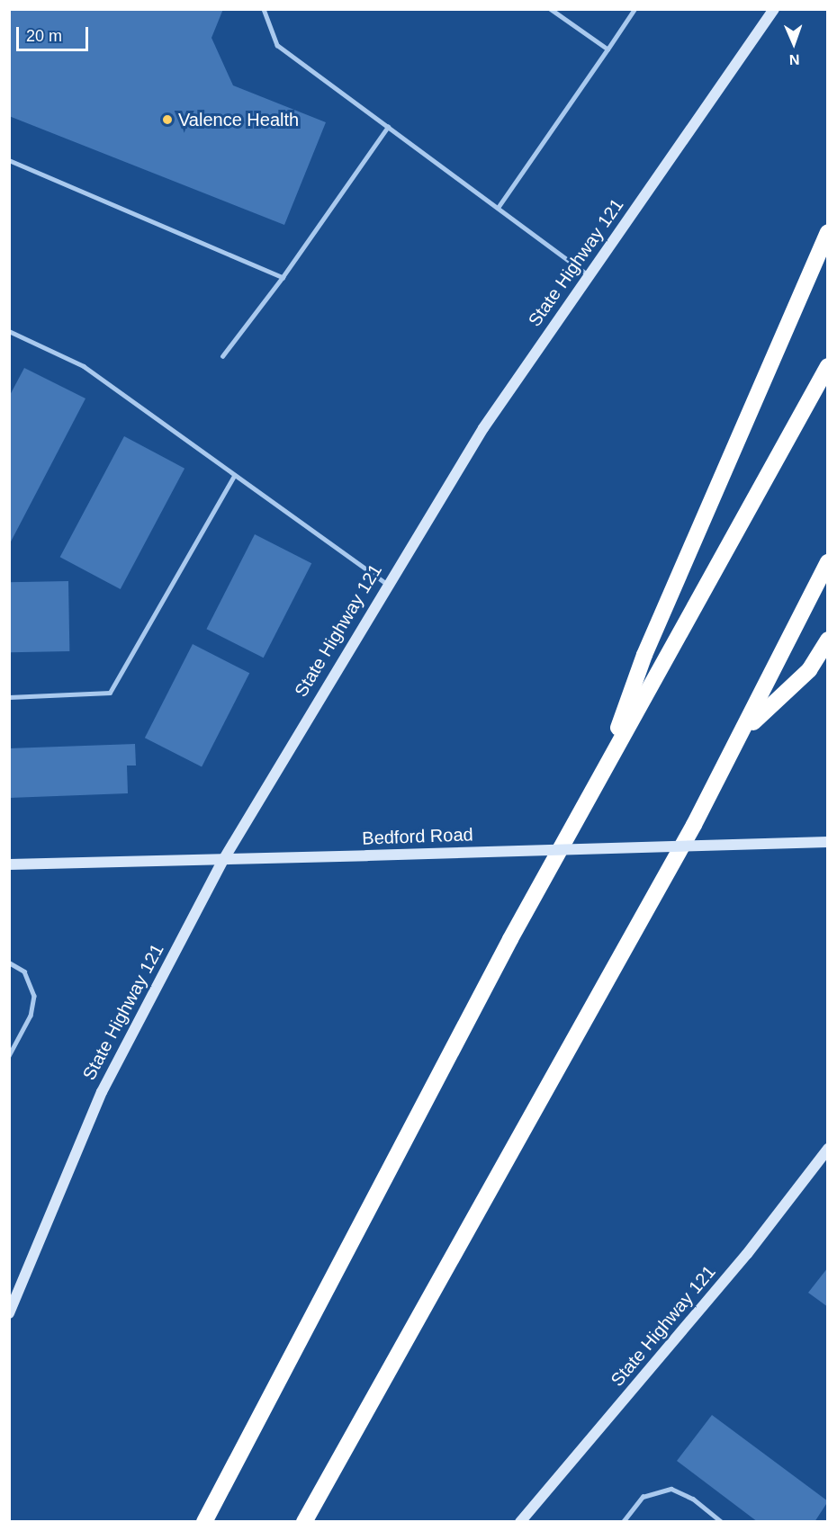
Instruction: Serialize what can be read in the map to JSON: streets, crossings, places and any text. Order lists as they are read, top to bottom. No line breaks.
{"streets":{"main road":["State Highway 121","Bedford Road"]},"crossings":[["State Highway 121","Bedford Road"]],"places":["Valence Health"],"scale_bar":"20 m","north":"bottom"}
